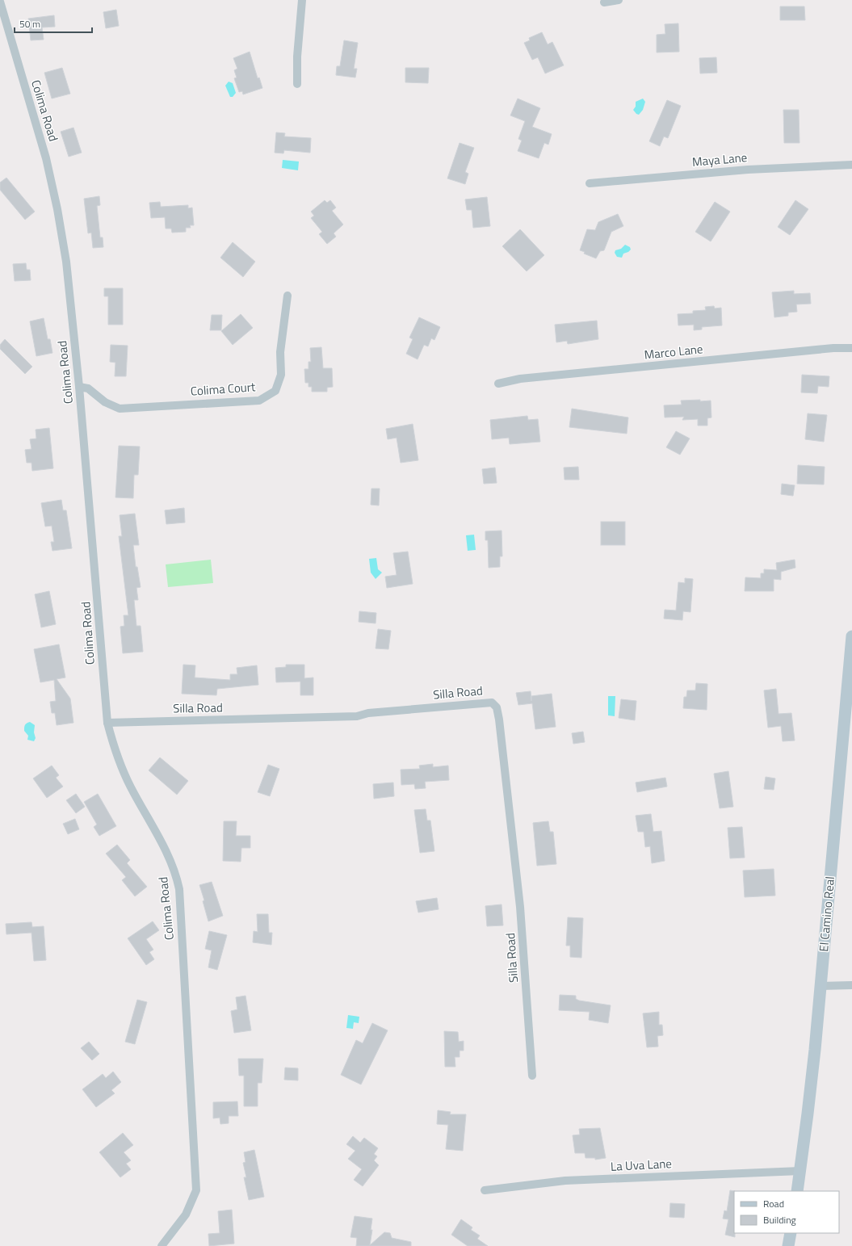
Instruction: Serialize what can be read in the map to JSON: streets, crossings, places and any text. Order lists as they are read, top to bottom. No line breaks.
{"streets":{"main road":["El Camino Real"],"street":["Colima Road","Maya Lane","Marco Lane","Colima Court","Silla Road","La Uva Lane"]},"crossings":[["Colima Road","Colima Court"],["Colima Road","Silla Road"],["El Camino Real","La Uva Lane"]],"legend":["Road","Building"],"scale_bar":"50 m"}
